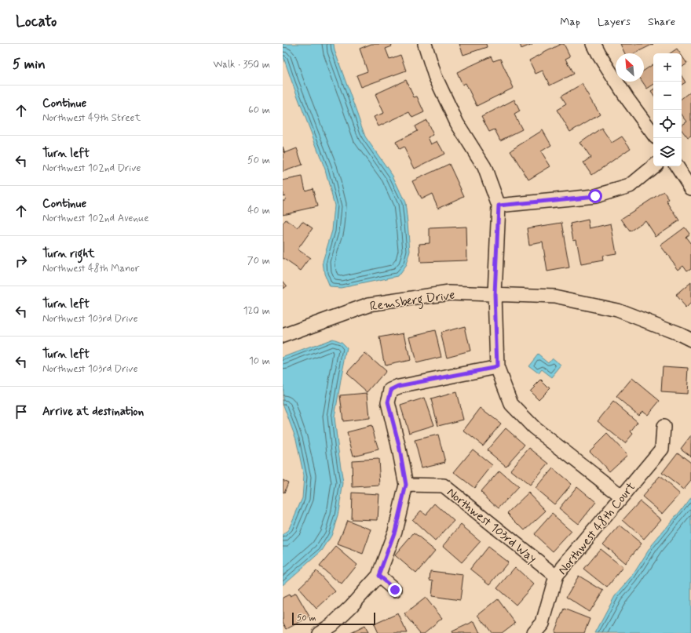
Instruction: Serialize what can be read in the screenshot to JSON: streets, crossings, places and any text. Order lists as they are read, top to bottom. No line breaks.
{"streets":{"street":["Remsberg Drive","Northwest 103rd Way","Northwest 48th Court"]},"crossings":[["Northwest 103rd Way","Northwest 48th Court"]],"scale_bar":"50 m","north":"top left","page":{"header":"Locato","nav":["Map","Layers","Share"],"heading":["5 min","Walk · 350 m"],"map_buttons":["+","−"],"list":[["Continue","Northwest 49th Street","60 m"],["Turn left","Northwest 102nd Drive","50 m"],["Continue","Northwest 102nd Avenue","40 m"],["Turn right","Northwest 48th Manor","70 m"],["Turn left","Northwest 103rd Drive","120 m"],["Turn left","Northwest 103rd Drive","10 m"],"Arrive at destination"],"scale":"50 m"}}
